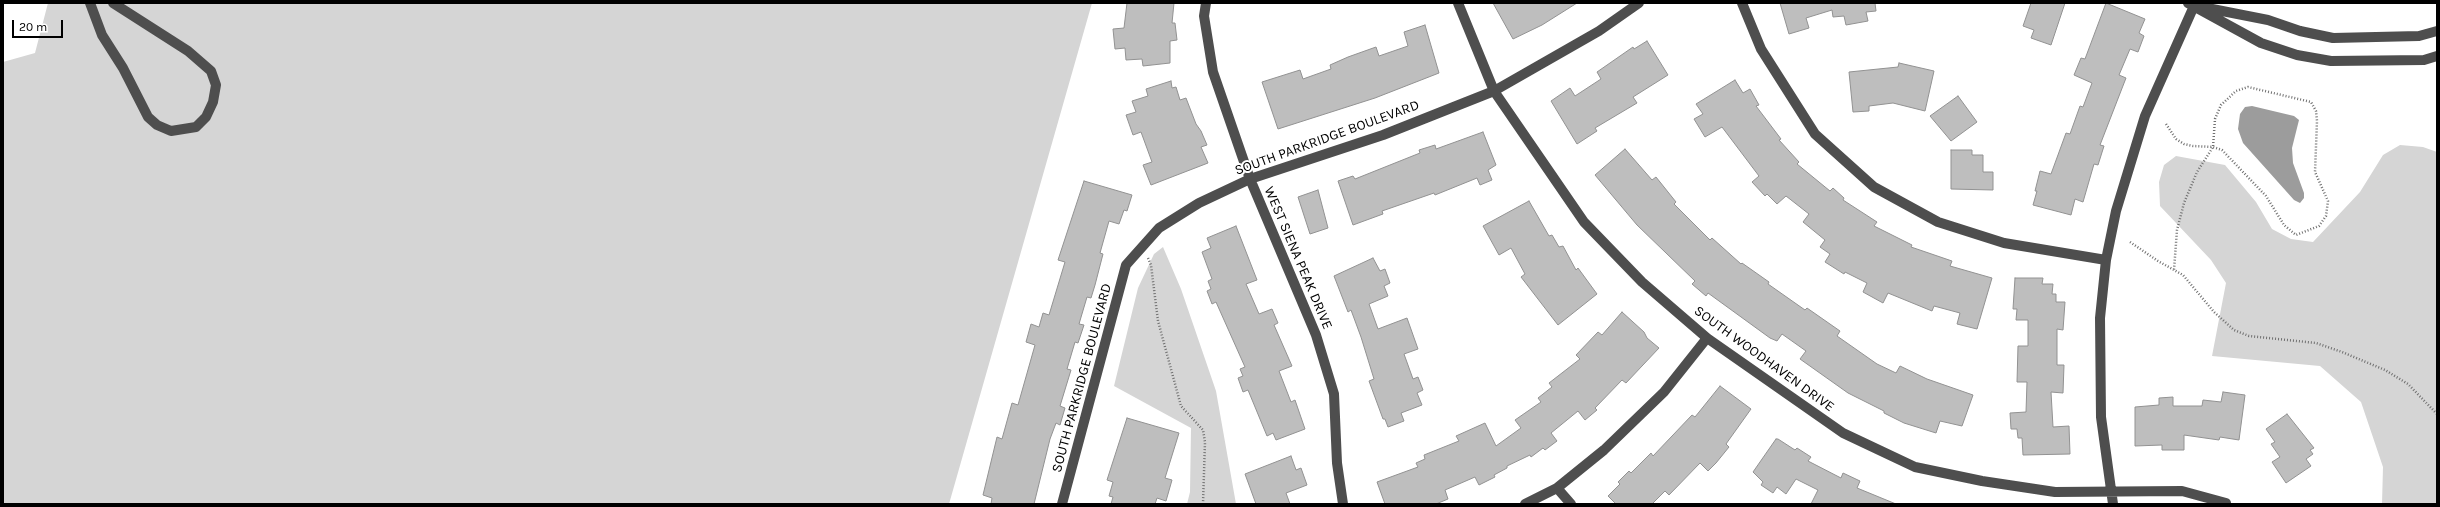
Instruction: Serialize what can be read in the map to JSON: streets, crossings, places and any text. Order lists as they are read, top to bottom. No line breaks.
{"streets":{"street":["SOUTH PARKRIDGE BOULEVARD","WEST SIENA PEAK DRIVE","SOUTH WOODHAVEN DRIVE"]},"crossings":[["SOUTH PARKRIDGE BOULEVARD","WEST SIENA PEAK DRIVE"],["SOUTH PARKRIDGE BOULEVARD","SOUTH WOODHAVEN DRIVE"]],"scale_bar":"20 m"}
